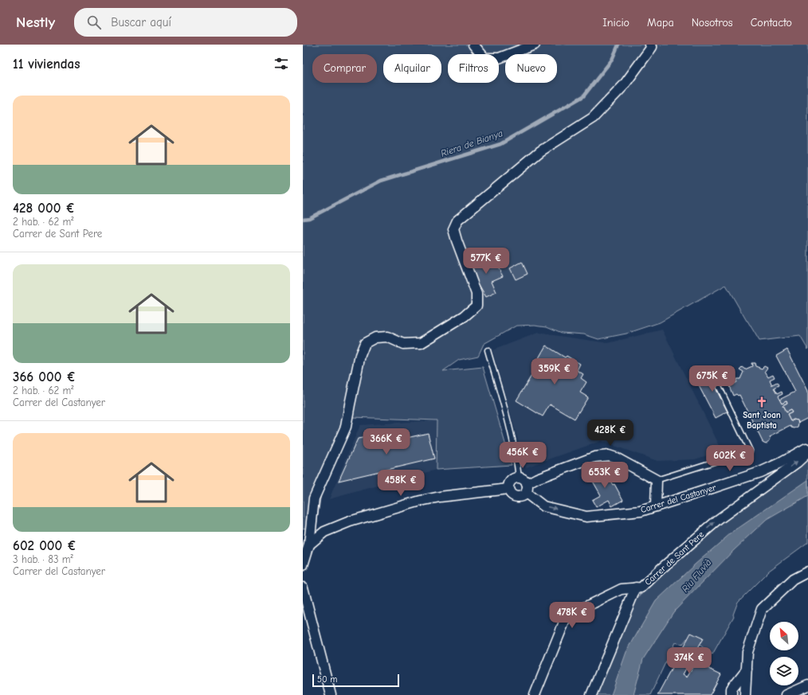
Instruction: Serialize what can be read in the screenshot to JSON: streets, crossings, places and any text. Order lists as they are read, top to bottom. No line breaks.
{"streets":{"street":["Carrer del Castanyer","Carrer de Sant Pere"]},"one_way":["Carrer del Castanyer","Carrer de Sant Pere"],"water":["Riera de Bianya","Riu Fluvià"],"places":{"church":["Sant Joan Baptista"]},"scale_bar":"50 m","north":"top left","page":{"header":"Nestly","search":"Buscar aquí","nav":["Inicio","Mapa","Nosotros","Contacto"],"heading":"11 viviendas","chip":["Comprar","Alquilar","Filtros","Nuevo"],"list":[{"name":"428 000 €","note":"2 hab. · 62 m² · Carrer de Sant Pere"},{"name":"366 000 €","note":"2 hab. · 62 m² · Carrer del Castanyer"},{"name":"602 000 €","note":"3 hab. · 83 m² · Carrer del Castanyer"}],"price":["577K €","359K €","675K €","428K €","366K €","456K €","602K €","653K €","458K €","478K €","374K €"],"scale":"50 m"}}
